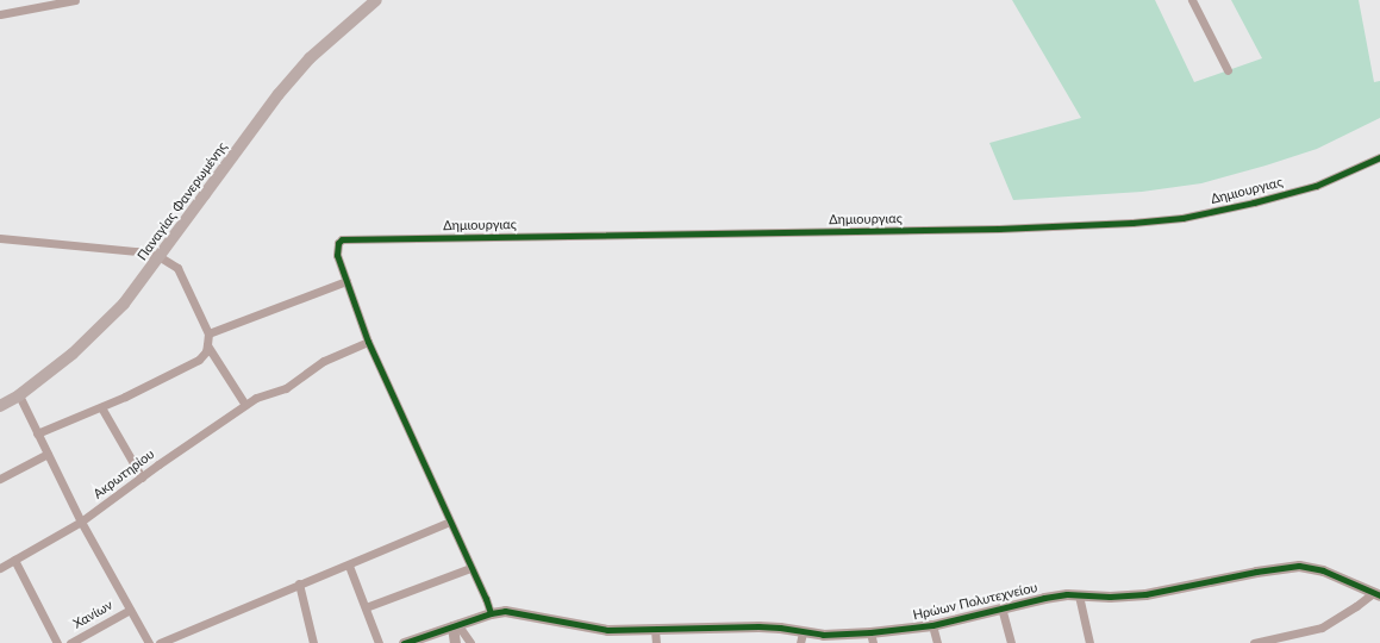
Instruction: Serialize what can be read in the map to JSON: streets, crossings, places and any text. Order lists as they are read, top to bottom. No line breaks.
{"streets":{"main road":["Παναγίας Φανερωμένης"],"street":["Δημιουργιας","Ακρωτηρίου","Ηρώων Πολυτεχνείου","Χανίων"]}}
